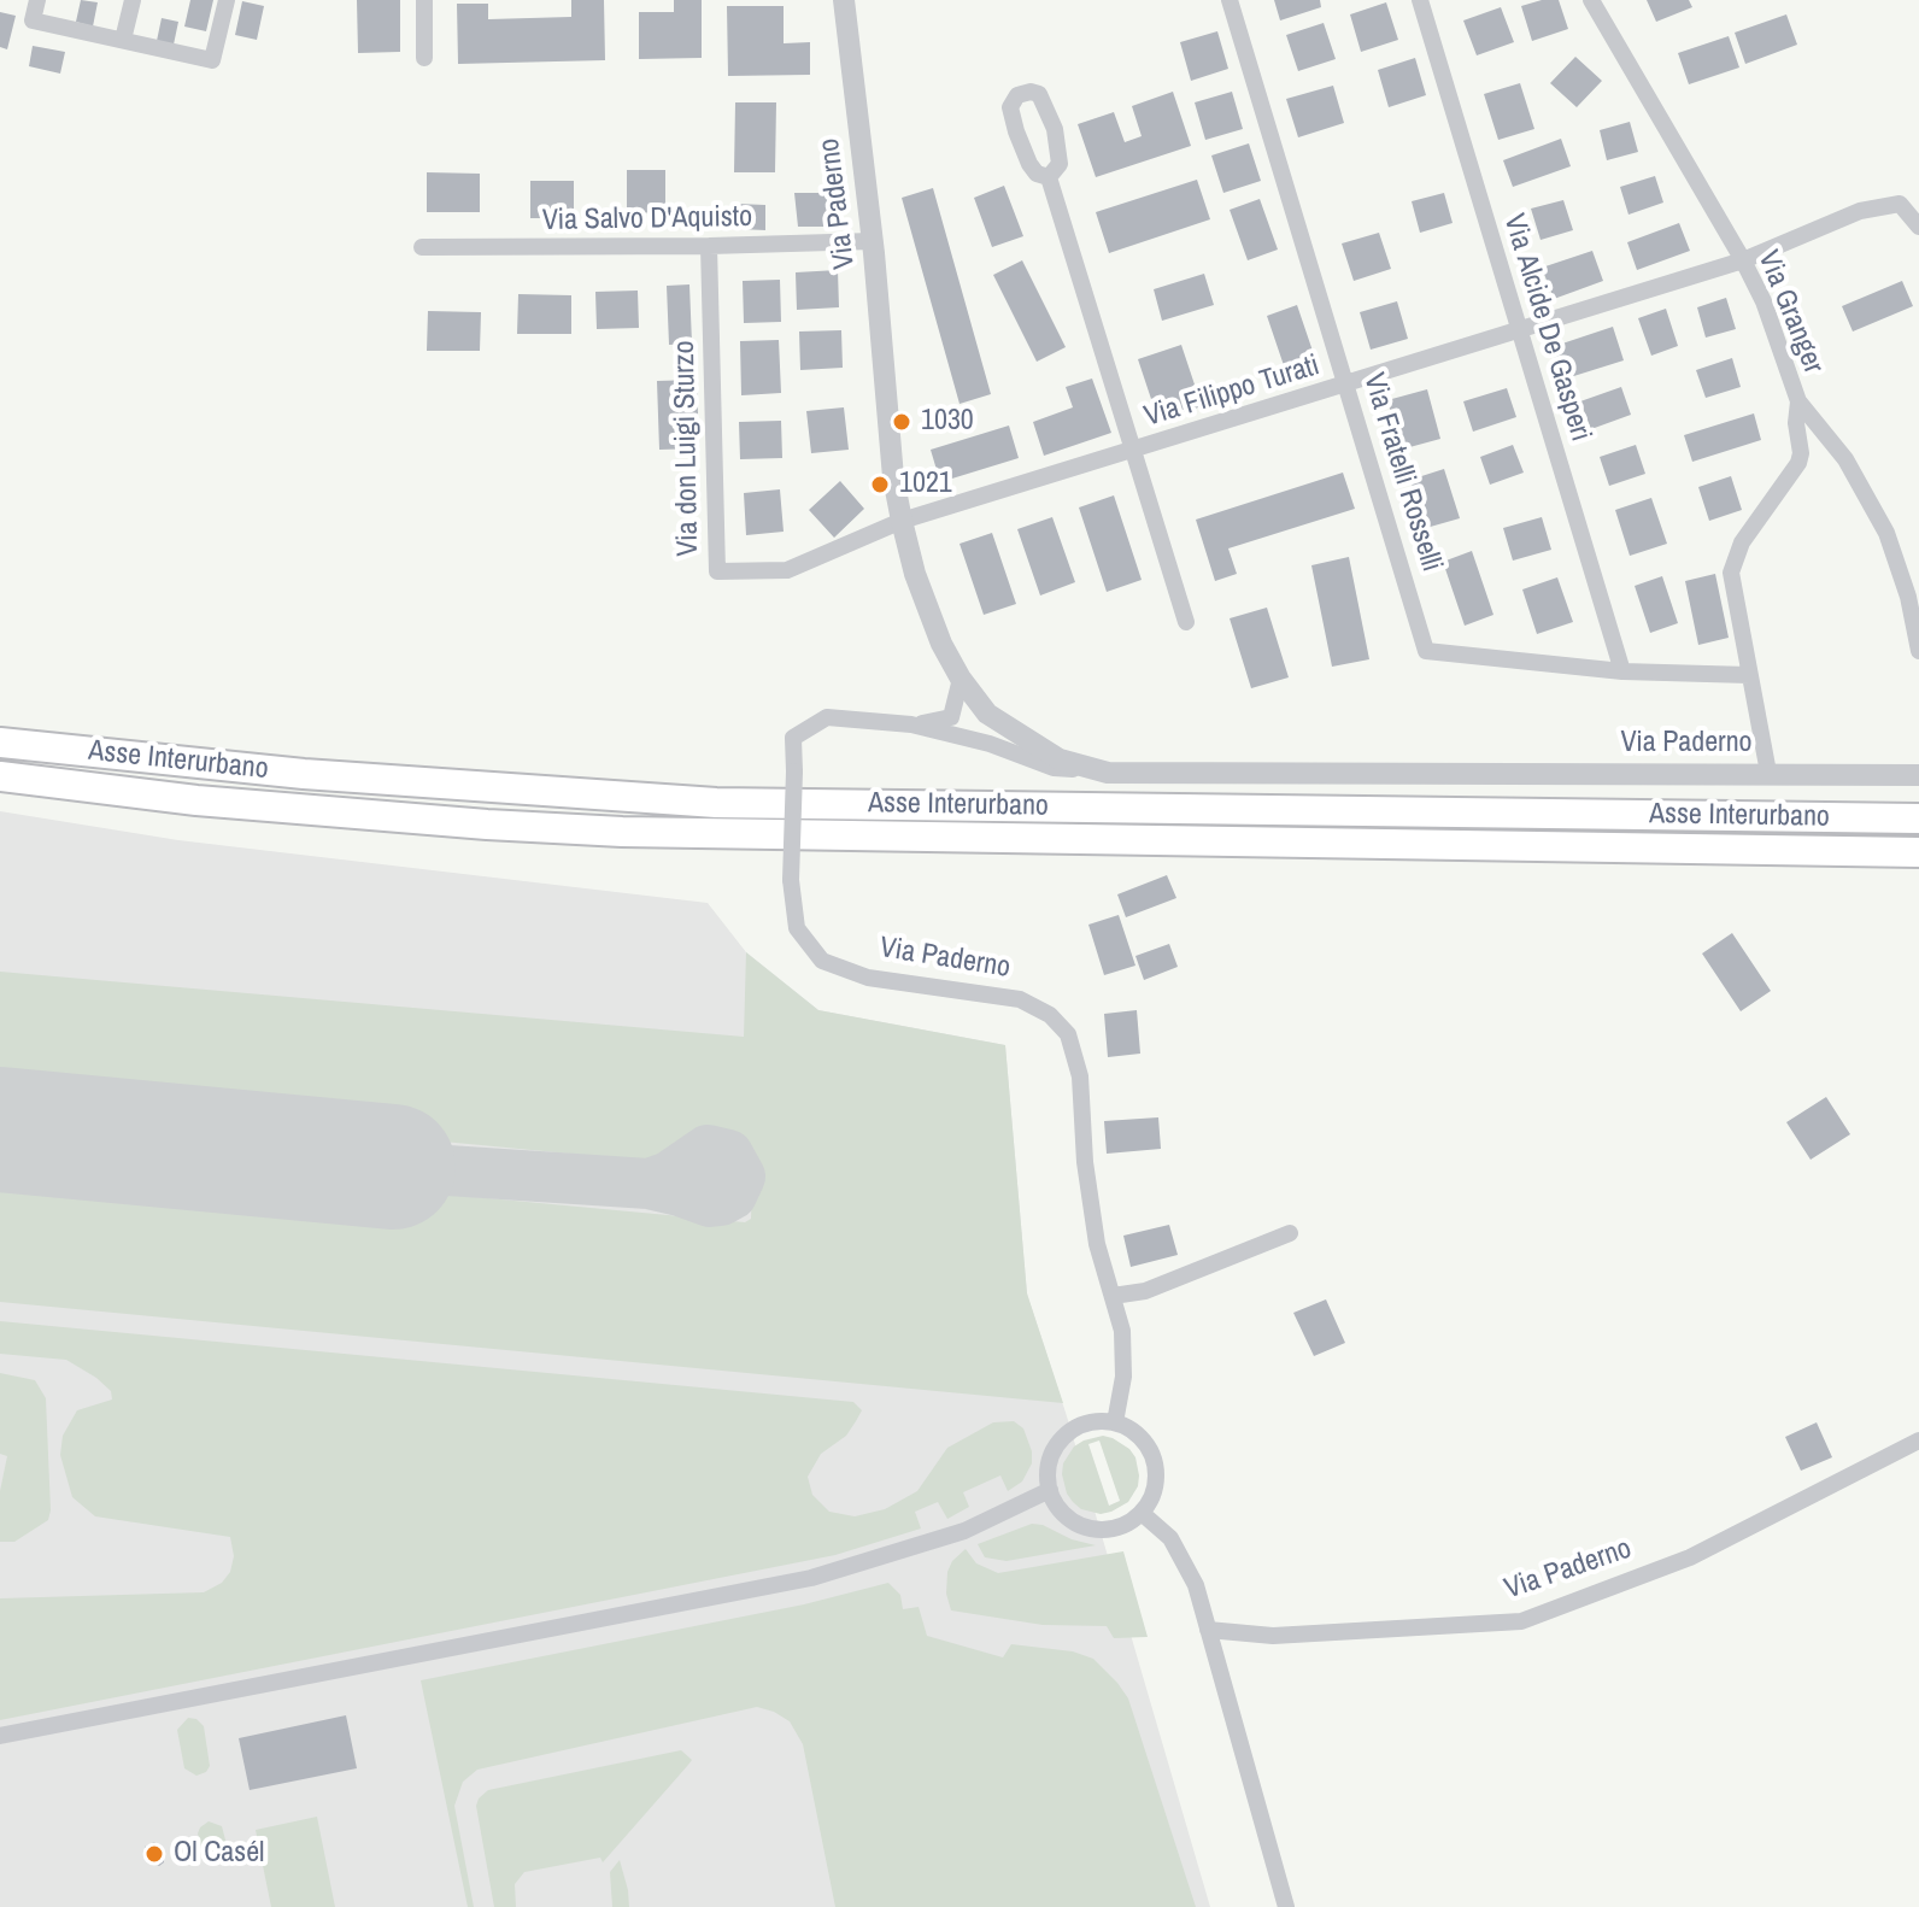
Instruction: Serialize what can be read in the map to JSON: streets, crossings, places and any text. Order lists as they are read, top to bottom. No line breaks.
{"streets":{"highway":["Asse Interurbano"],"street":["Via Paderno","Via Salvo D'Aquisto","Via Granger","Via Alcide De Gasperi","Via Filippo Turati","Via don Luigi Sturzo","Via Fratelli Rosselli"]},"crossings":[["Via Paderno","Via Salvo D'Aquisto"],["Via Paderno","Via Filippo Turati"],["Via Paderno","Via don Luigi Sturzo"],["Via Salvo D'Aquisto","Via don Luigi Sturzo"],["Via Granger","Via Filippo Turati"],["Via Alcide De Gasperi","Via Filippo Turati"],["Via Alcide De Gasperi","Via Fratelli Rosselli"],["Via Filippo Turati","Via don Luigi Sturzo"],["Via Filippo Turati","Via Fratelli Rosselli"]],"places":["1030","1021","Ol Casél"]}
